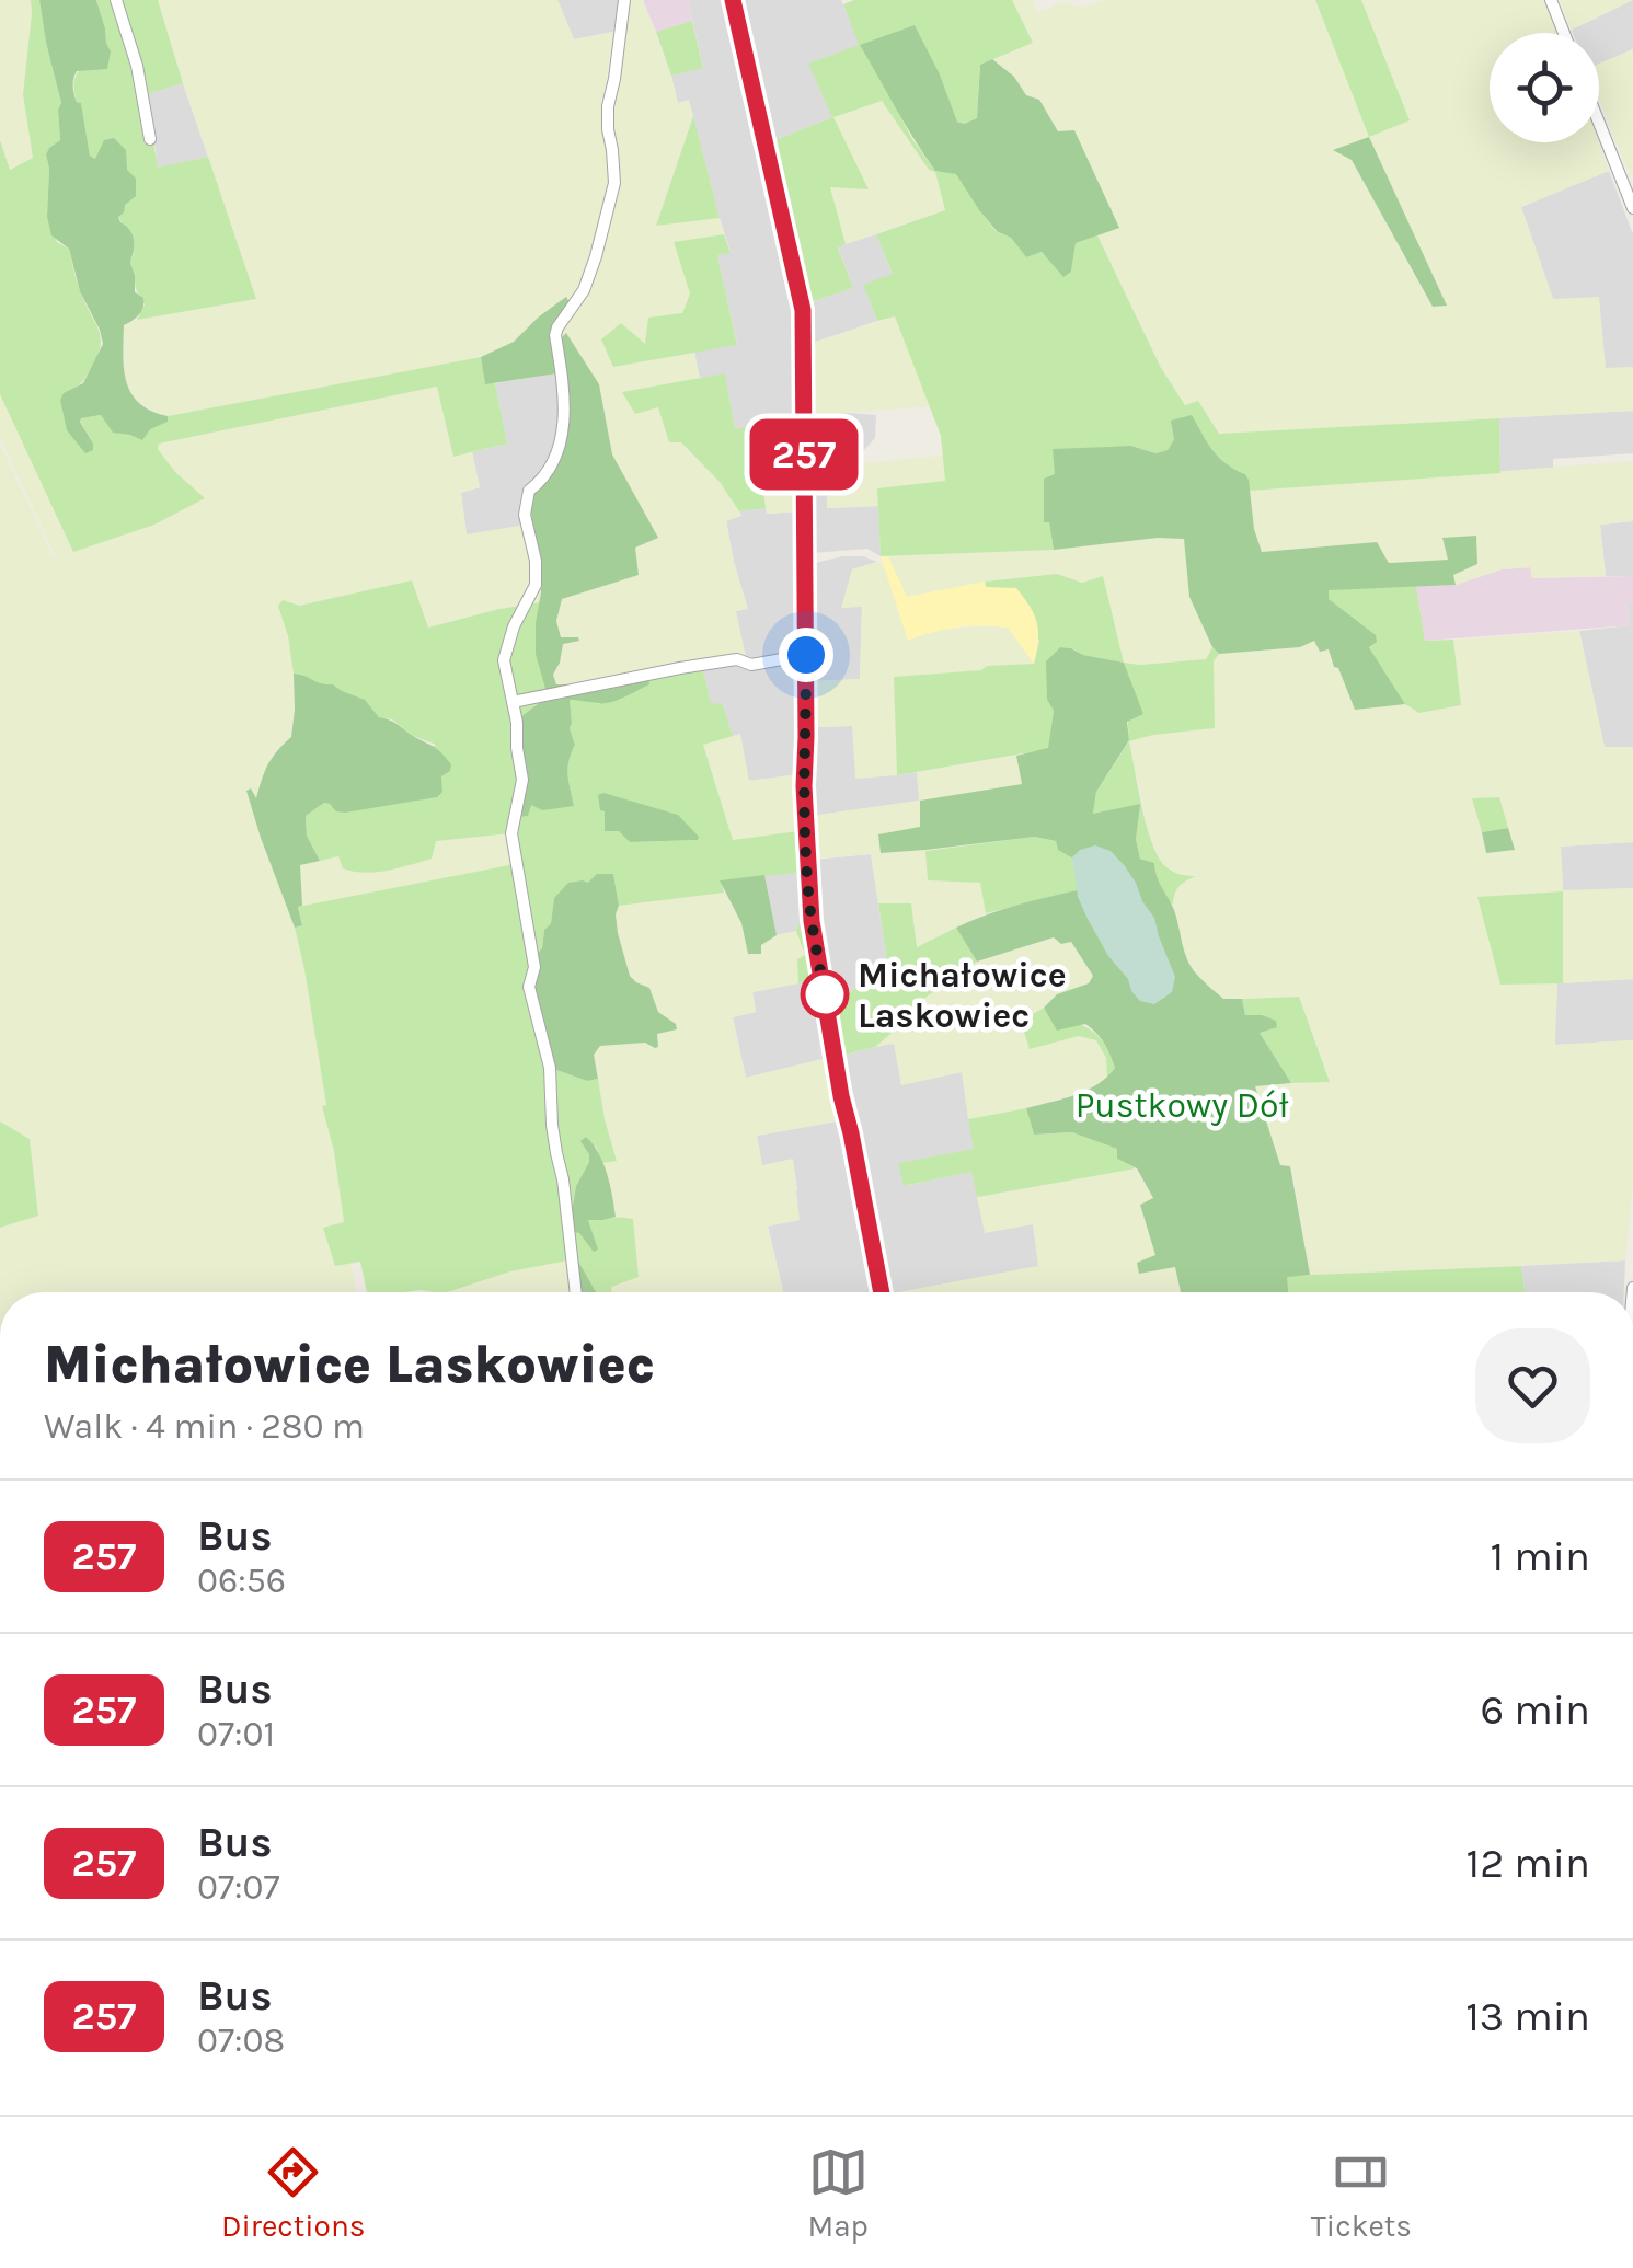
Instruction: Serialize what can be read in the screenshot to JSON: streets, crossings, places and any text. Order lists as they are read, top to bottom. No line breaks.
{"parks":["Pustkowy Dół"],"places":["Michałowice Laskowiec"],"lines":["bus line 257"],"page":{"on_map":"257","heading":["Michałowice Laskowiec","Walk · 4 min · 280 m"],"list":[{"mark":"257","name":"Bus","note":"06:56","value":"1 min"},{"mark":"257","name":"Bus","note":"07:01","value":"6 min"},{"mark":"257","name":"Bus","note":"07:07","value":"12 min"},{"mark":"257","name":"Bus","note":"07:08","value":"13 min"}],"tabs":["Directions","Map","Tickets"]}}
